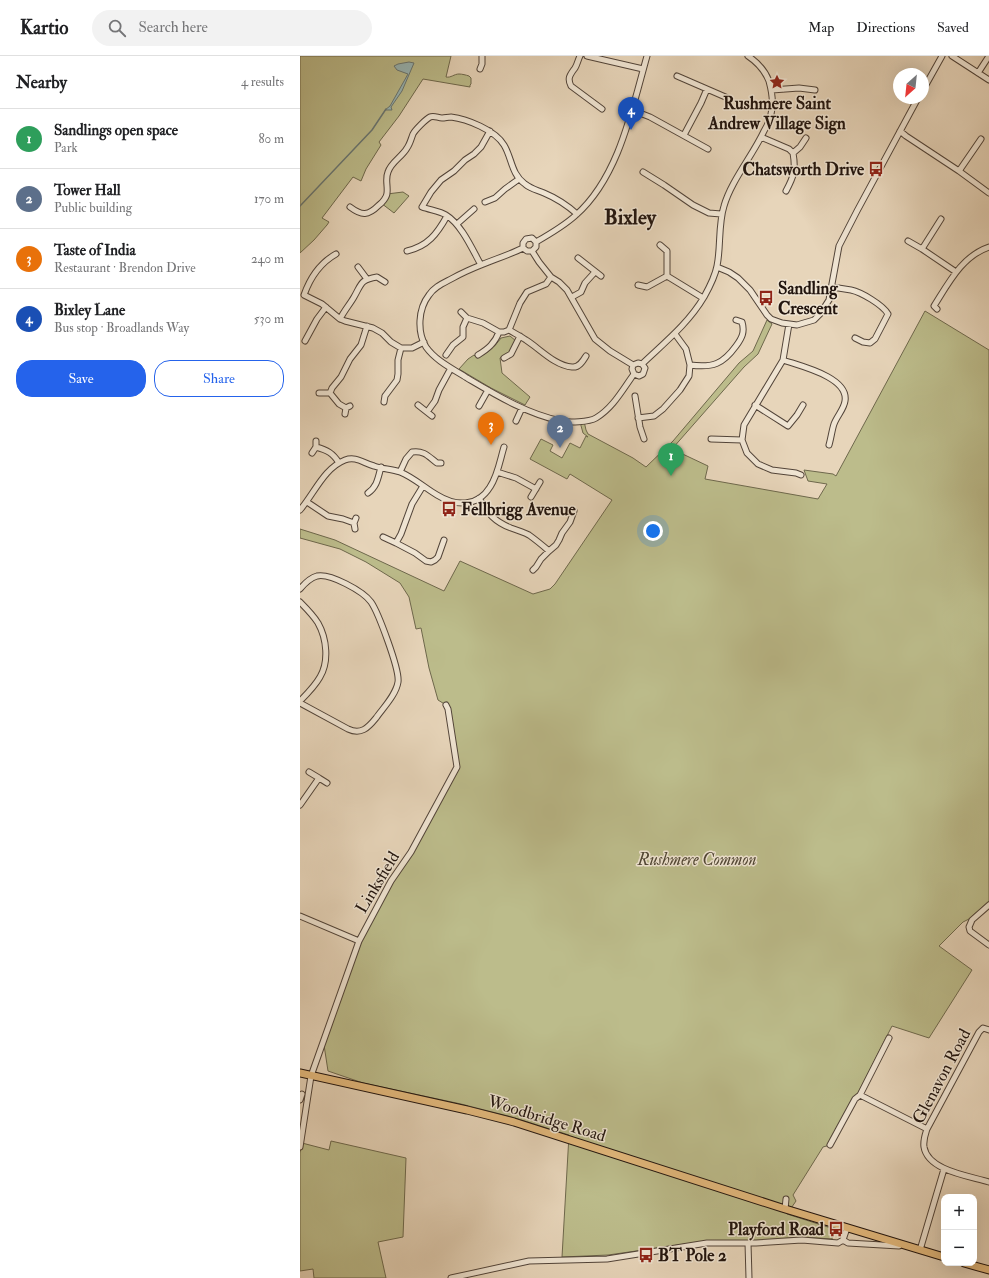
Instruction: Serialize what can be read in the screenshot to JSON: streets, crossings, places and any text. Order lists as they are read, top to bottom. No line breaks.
{"streets":{"main road":["Woodbridge Road"],"street":["Linksfield","Glenavon Road"]},"crossings":[["Linksfield","Woodbridge Road"]],"districts":["Bixley"],"parks":["Rushmere Common"],"places":{"place":["Rushmere Saint Andrew Village Sign"],"bus stop":["Chatsworth Drive","Sandling Crescent","Fellbrigg Avenue","Playford Road","BT Pole 2"]},"north":"bottom left","page":{"header":"Kartio","search":"Search here","nav":["Map","Directions","Saved"],"heading":["Nearby","4 results"],"pins":["4","3","2","1"],"list":[{"mark":"1","name":"Sandlings open space","note":"Park","value":"80 m"},{"mark":"2","name":"Tower Hall","note":"Public building","value":"170 m"},{"mark":"3","name":"Taste of India","note":"Restaurant · Brendon Drive","value":"240 m"},{"mark":"4","name":"Bixley Lane","note":"Bus stop · Broadlands Way","value":"530 m"}],"buttons":["Save","Share"],"map_buttons":["+","−"]}}
